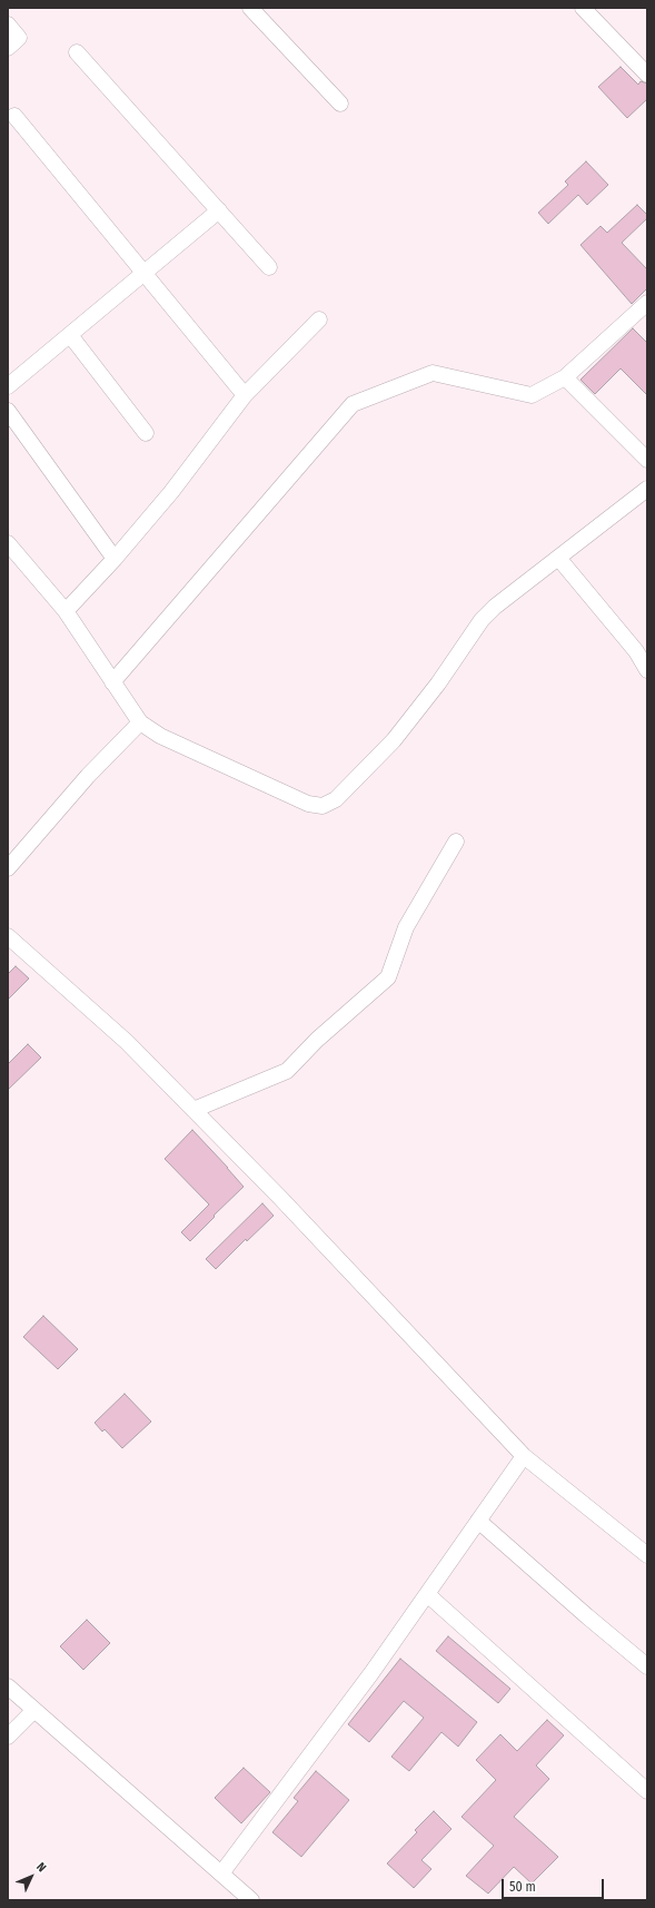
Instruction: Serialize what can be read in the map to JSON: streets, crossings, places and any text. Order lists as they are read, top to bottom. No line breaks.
{"scale_bar":"50 m","north":"top right"}
